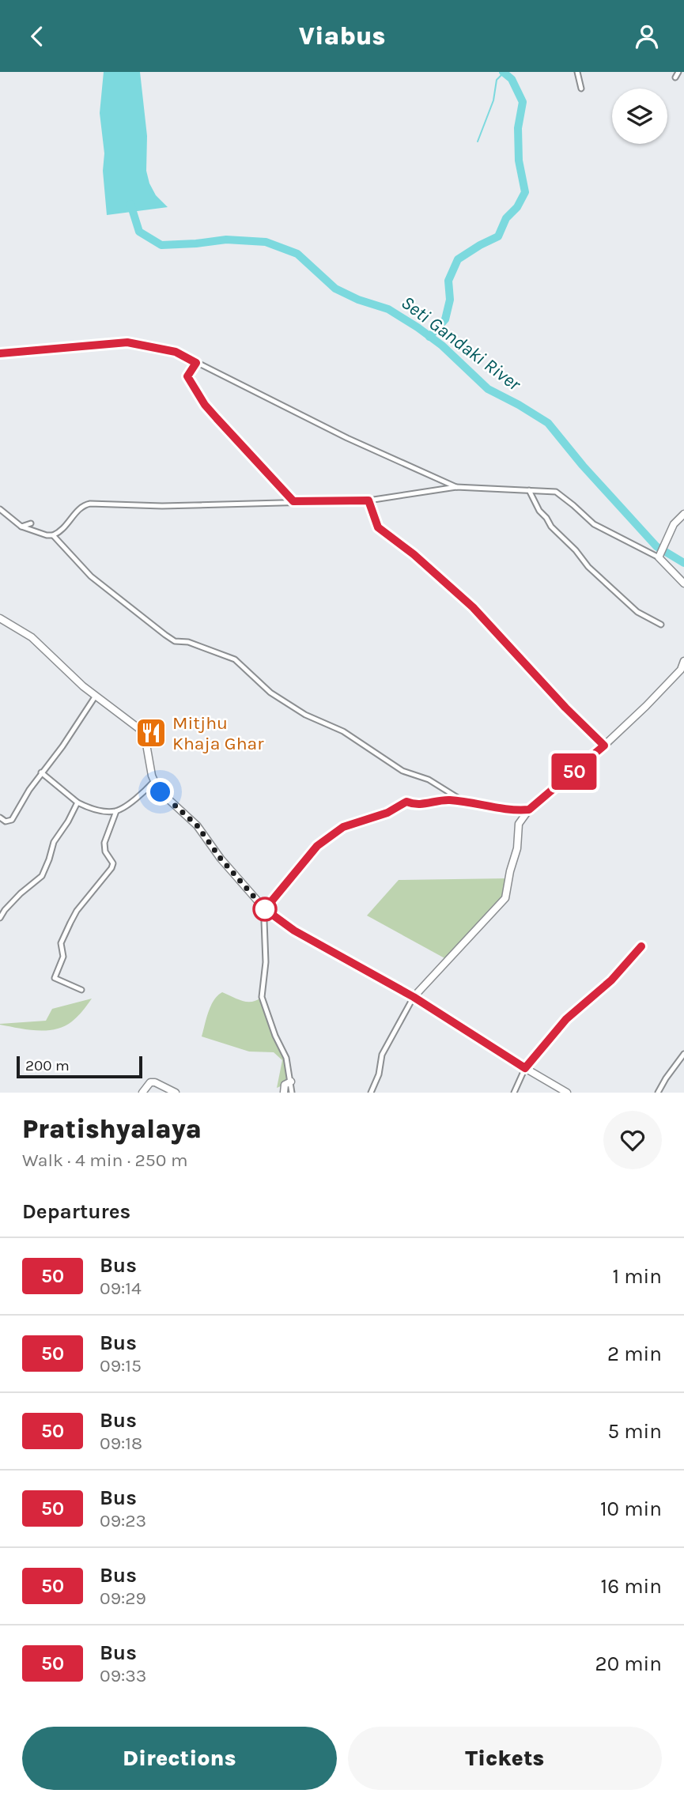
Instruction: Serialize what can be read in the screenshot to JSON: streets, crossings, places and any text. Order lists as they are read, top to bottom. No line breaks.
{"water":["Seti Gandaki River"],"places":{"restaurant":["Mitjhu Khaja Ghar"]},"lines":["bus line 50"],"scale_bar":"200 m","page":{"header":"Viabus","on_map":"50","scale":"200 m","heading":[["Pratishyalaya","Walk · 4 min · 250 m"],"Departures"],"list":[{"mark":"50","name":"Bus","note":"09:14","value":"1 min"},{"mark":"50","name":"Bus","note":"09:15","value":"2 min"},{"mark":"50","name":"Bus","note":"09:18","value":"5 min"},{"mark":"50","name":"Bus","note":"09:23","value":"10 min"},{"mark":"50","name":"Bus","note":"09:29","value":"16 min"},{"mark":"50","name":"Bus","note":"09:33","value":"20 min"}],"buttons":["Directions","Tickets"]}}
